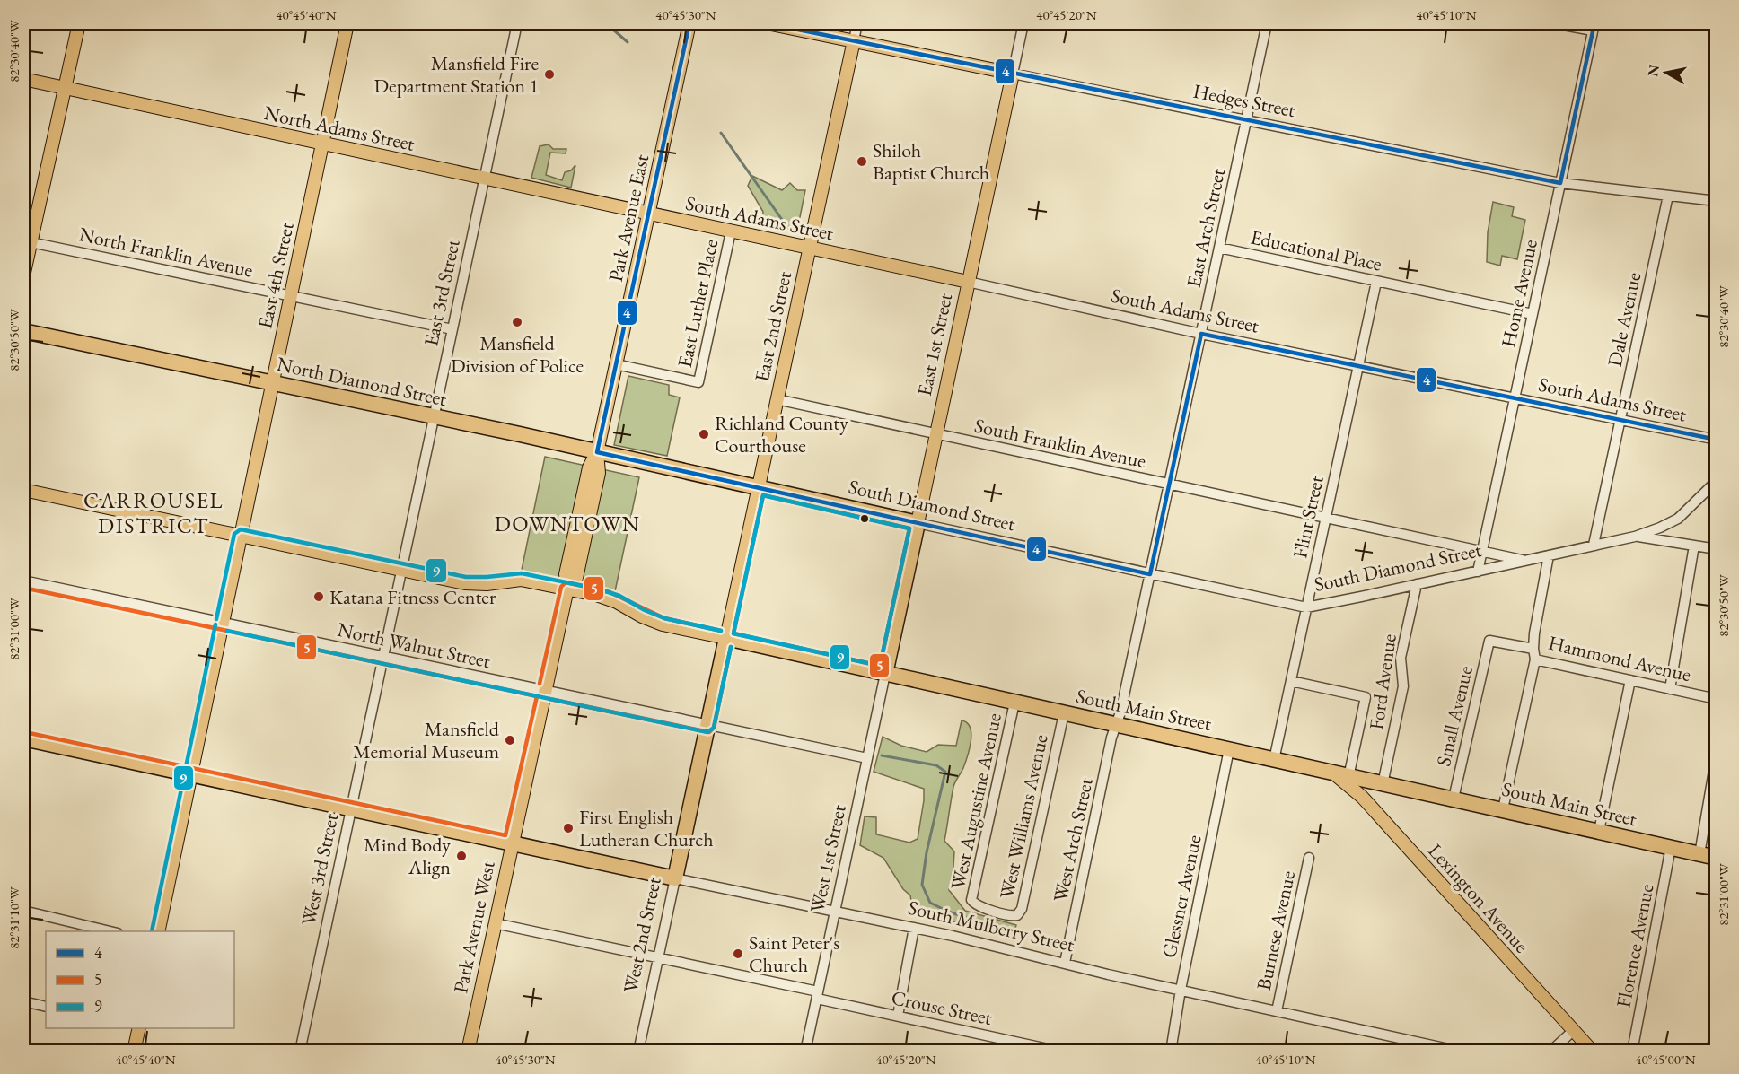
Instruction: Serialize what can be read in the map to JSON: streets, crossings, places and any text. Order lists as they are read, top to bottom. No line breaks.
{"streets":{"highway":["East 1st Street","North Diamond Street","South Diamond Street","South Main Street","South Mulberry Street","West 2nd Street"],"main road":["Hedges Street","North Adams Street","Park Avenue East","South Adams Street","East 4th Street","East 2nd Street","Lexington Avenue","Park Avenue West"],"street":["East Arch Street","Educational Place","North Franklin Avenue","East 3rd Street","Home Avenue","East Luther Place","Dale Avenue","South Franklin Avenue","Flint Street","North Walnut Street","Hammond Avenue","Ford Avenue","Small Avenue","West Augustine Avenue","West Williams Avenue","West Arch Street","West 1st Street","West 3rd Street","Glessner Avenue","Burnese Avenue","Florence Avenue","Crouse Street"]},"crossings":[["Hedges Street","East Arch Street"],["Hedges Street","Home Avenue"],["Hedges Street","Dale Avenue"],["Hedges Street","East 2nd Street"],["Hedges Street","East 1st Street"],["North Adams Street","Park Avenue East"],["North Adams Street","South Adams Street"],["North Adams Street","East 4th Street"],["North Adams Street","East 3rd Street"],["Park Avenue East","South Adams Street"],["Park Avenue East","East Luther Place"],["Park Avenue East","North Diamond Street"],["Park Avenue East","South Diamond Street"],["Park Avenue East","South Main Street"],["Park Avenue East","Park Avenue West"],["South Adams Street","East Arch Street"],["South Adams Street","Home Avenue"],["South Adams Street","East Luther Place"],["South Adams Street","Dale Avenue"],["South Adams Street","East 2nd Street"],["South Adams Street","East 1st Street"],["South Adams Street","Flint Street"],["East Arch Street","Educational Place"],["East Arch Street","South Franklin Avenue"],["East Arch Street","South Diamond Street"],["East Arch Street","South Main Street"],["East Arch Street","West Arch Street"],["Educational Place","Home Avenue"],["Educational Place","Flint Street"],["North Franklin Avenue","East 4th Street"],["North Franklin Avenue","East 3rd Street"],["East 4th Street","North Diamond Street"],["East 4th Street","North Walnut Street"],["East 4th Street","South Main Street"],["East 4th Street","South Mulberry Street"],["East 3rd Street","North Diamond Street"],["East 3rd Street","South Main Street"],["East 3rd Street","West 3rd Street"],["Home Avenue","South Franklin Avenue"],["Home Avenue","South Diamond Street"],["Dale Avenue","South Diamond Street"],["East 2nd Street","South Franklin Avenue"],["East 2nd Street","South Diamond Street"],["East 2nd Street","South Main Street"],["East 2nd Street","West 2nd Street"],["East 1st Street","South Franklin Avenue"],["East 1st Street","South Diamond Street"],["East 1st Street","South Main Street"],["East 1st Street","West 1st Street"],["North Diamond Street","South Diamond Street"],["South Franklin Avenue","South Diamond Street"],["South Franklin Avenue","Flint Street"],["South Diamond Street","Flint Street"],["South Diamond Street","Ford Avenue"],["Flint Street","South Main Street"],["North Walnut Street","West 1st Street"],["North Walnut Street","West 3rd Street"],["North Walnut Street","Park Avenue West"],["North Walnut Street","West 2nd Street"],["Hammond Avenue","Small Avenue"],["Ford Avenue","South Main Street"],["South Main Street","Small Avenue"],["South Main Street","West Augustine Avenue"],["South Main Street","West Williams Avenue"],["South Main Street","West Arch Street"],["South Main Street","West 1st Street"],["South Main Street","West 3rd Street"],["South Main Street","Glessner Avenue"],["South Main Street","Lexington Avenue"],["South Main Street","Park Avenue West"],["South Main Street","West 2nd Street"],["South Main Street","Florence Avenue"],["West Augustine Avenue","West Williams Avenue"],["West Arch Street","South Mulberry Street"],["West 1st Street","South Mulberry Street"],["West 1st Street","Crouse Street"],["West 3rd Street","South Mulberry Street"],["Glessner Avenue","South Mulberry Street"],["South Mulberry Street","Park Avenue West"],["South Mulberry Street","Burnese Avenue"],["South Mulberry Street","West 2nd Street"],["Park Avenue West","Crouse Street"],["West 2nd Street","Crouse Street"]],"districts":["CARROUSEL DISTRICT","DOWNTOWN"],"places":["Mansfield Fire Department Station 1","Shiloh Baptist Church","Mansfield Division of Police","Richland County Courthouse","Katana Fitness Center","Mansfield Memorial Museum","First English Lutheran Church","Mind Body Align","Saint Peter's Church"],"lines":["transit line 4","transit line 5","transit line 9"],"legend":["4","5","9"],"north":"left","coordinates":["40°45'40\"N","40°45'30\"N","40°45'20\"N","40°45'10\"N","82°30'40\"W","82°30'50\"W","82°31'00\"W","82°31'10\"W","40°45'00\"N"]}
